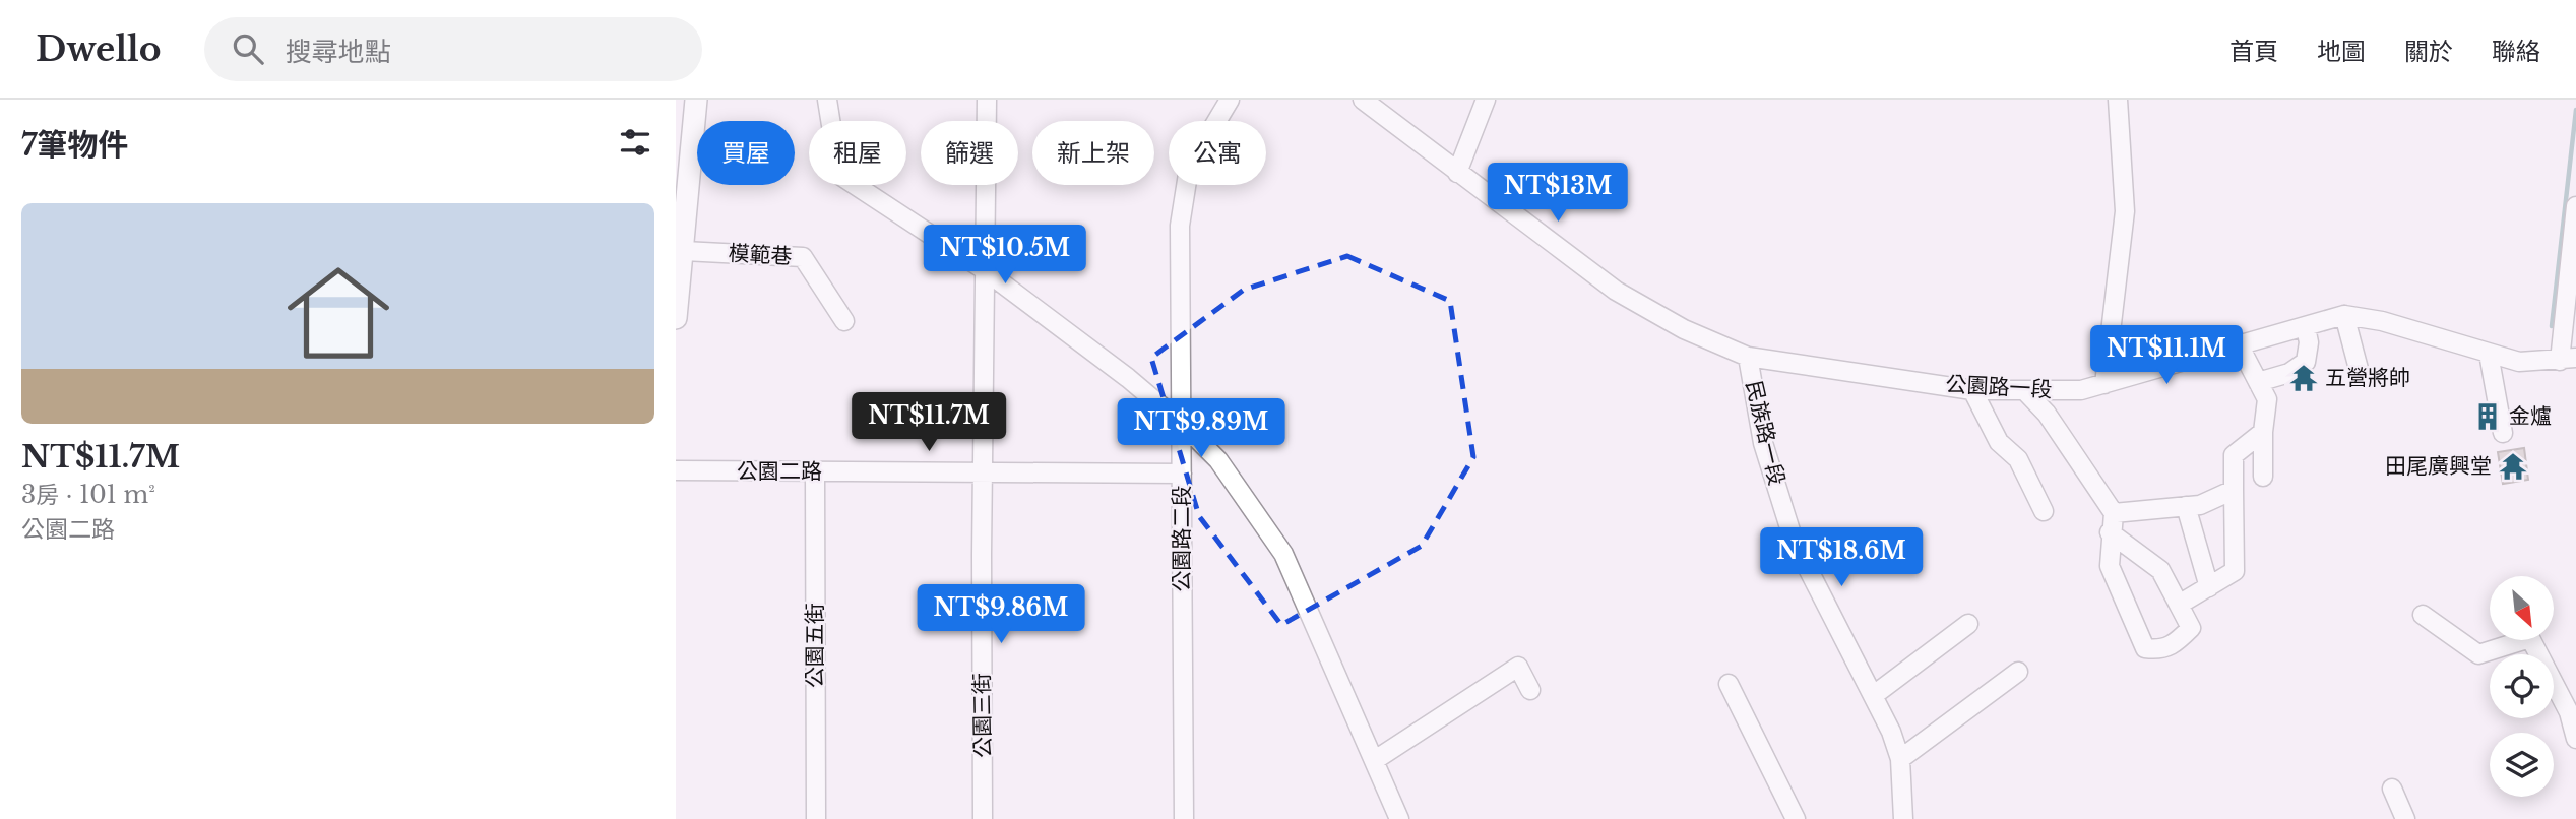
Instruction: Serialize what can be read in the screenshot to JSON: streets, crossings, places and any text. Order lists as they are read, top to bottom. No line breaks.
{"streets":{"street":["模範巷","公園路一段","民族路一段","公園二路","公園路二段","公園五街","公園三街"]},"crossings":[["公園路一段","民族路一段"],["公園二路","公園路二段"],["公園二路","公園五街"],["公園二路","公園三街"]],"places":{"temple":["五營將帥","田尾廣興堂"],"building":["金爐"]},"north":"bottom right","page":{"header":"Dwello","search":"搜尋地點","nav":["首頁","地圖","關於","聯絡"],"heading":"7筆物件","chip":["買屋","租屋","篩選","新上架","公寓"],"price":["NT$13M","NT$10.5M","NT$11.1M","NT$11.7M","NT$9.89M","NT$18.6M","NT$9.86M"],"list":[{"name":"NT$11.7M","note":"3房 · 101 m² · 公園二路"}]}}
